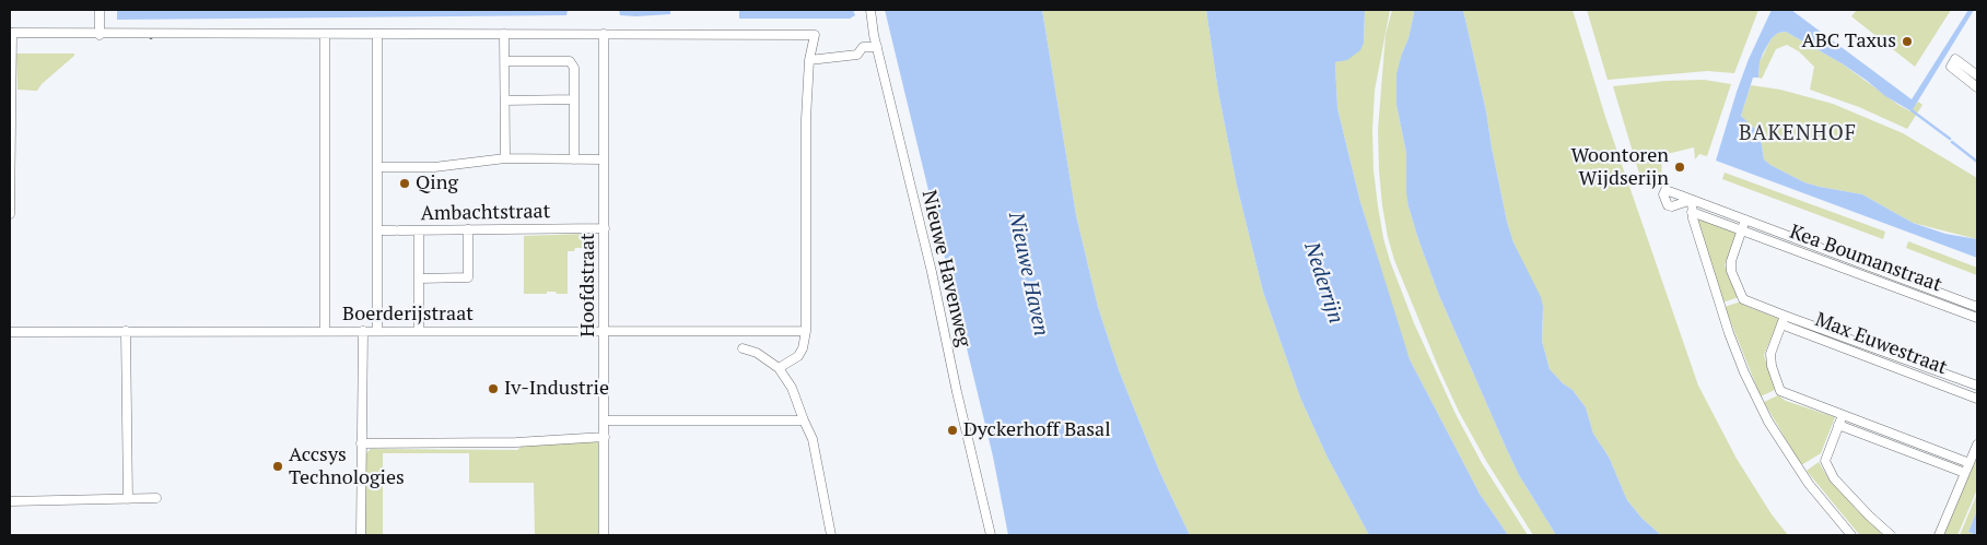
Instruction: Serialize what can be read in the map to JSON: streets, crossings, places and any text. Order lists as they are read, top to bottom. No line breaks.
{"streets":{"street":["Ambachtstraat","Kea Boumanstraat","Nieuwe Havenweg","Hoofdstraat","Boerderijstraat","Max Euwestraat"]},"crossings":[["Ambachtstraat","Hoofdstraat"],["Kea Boumanstraat","Max Euwestraat"],["Hoofdstraat","Boerderijstraat"]],"districts":["BAKENHOF"],"water":["Nieuwe Haven","Nederrijn"],"places":["ABC Taxus","Woontoren Wijdserijn","Qing","Iv-Industrie","Dyckerhoff Basal","Accsys Technologies"]}
